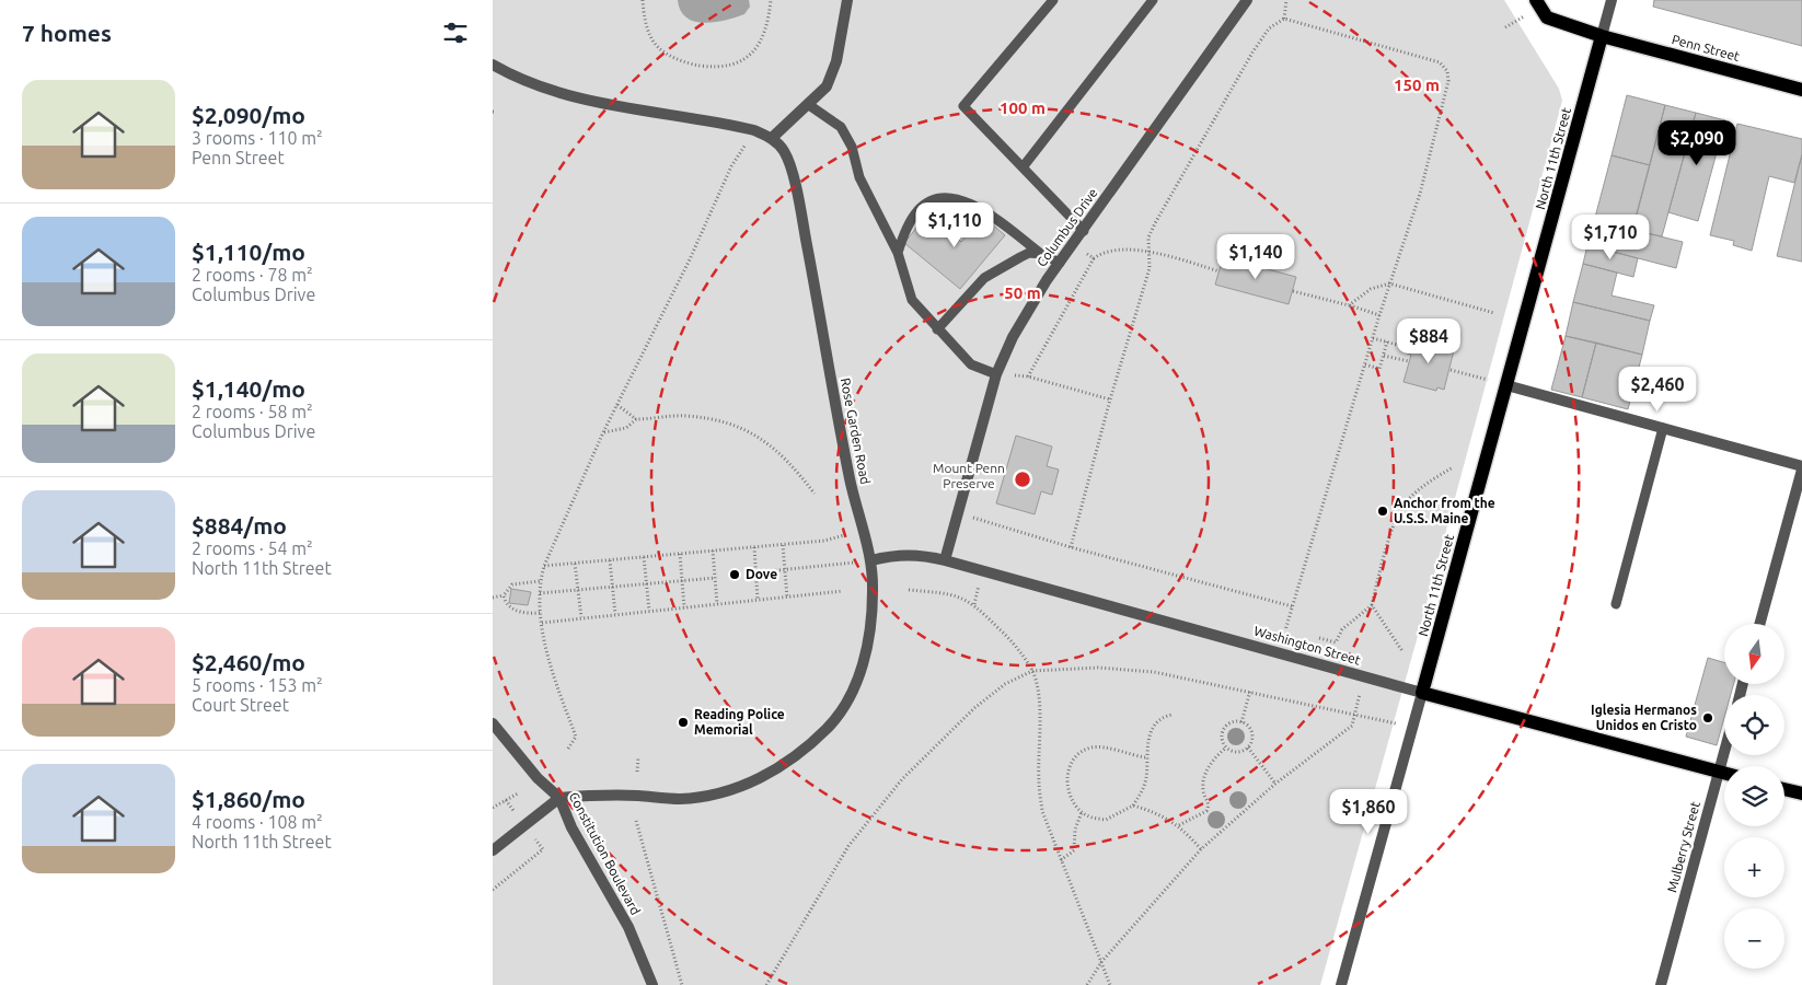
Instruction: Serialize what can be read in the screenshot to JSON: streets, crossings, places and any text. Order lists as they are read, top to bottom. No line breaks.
{"streets":{"main road":["Penn Street","North 11th Street","Washington Street"],"street":["Columbus Drive","Rose Garden Road","Mulberry Street","Constitution Boulevard"]},"crossings":[["Penn Street","North 11th Street"],["North 11th Street","Washington Street"],["Columbus Drive","Washington Street"],["Rose Garden Road","Washington Street"],["Rose Garden Road","Constitution Boulevard"],["Washington Street","Mulberry Street"]],"parks":["Mount Penn Preserve"],"places":["Anchor from the U.S.S. Maine","Dove","Iglesia Hermanos Unidos en Cristo","Reading Police Memorial"],"north":"bottom","page":{"heading":"7 homes","list":[{"name":"$2,090/mo","note":"3 rooms · 110 m² · Penn Street"},{"name":"$1,110/mo","note":"2 rooms · 78 m² · Columbus Drive"},{"name":"$1,140/mo","note":"2 rooms · 58 m² · Columbus Drive"},{"name":"$884/mo","note":"2 rooms · 54 m² · North 11th Street"},{"name":"$2,460/mo","note":"5 rooms · 153 m² · Court Street"},{"name":"$1,860/mo","note":"4 rooms · 108 m² · North 11th Street"}],"price":["$2,090","$1,110","$1,710","$1,140","$884","$2,460","$1,860"],"map_buttons":["+","−"]},"rings":["150 m","100 m","50 m"]}
